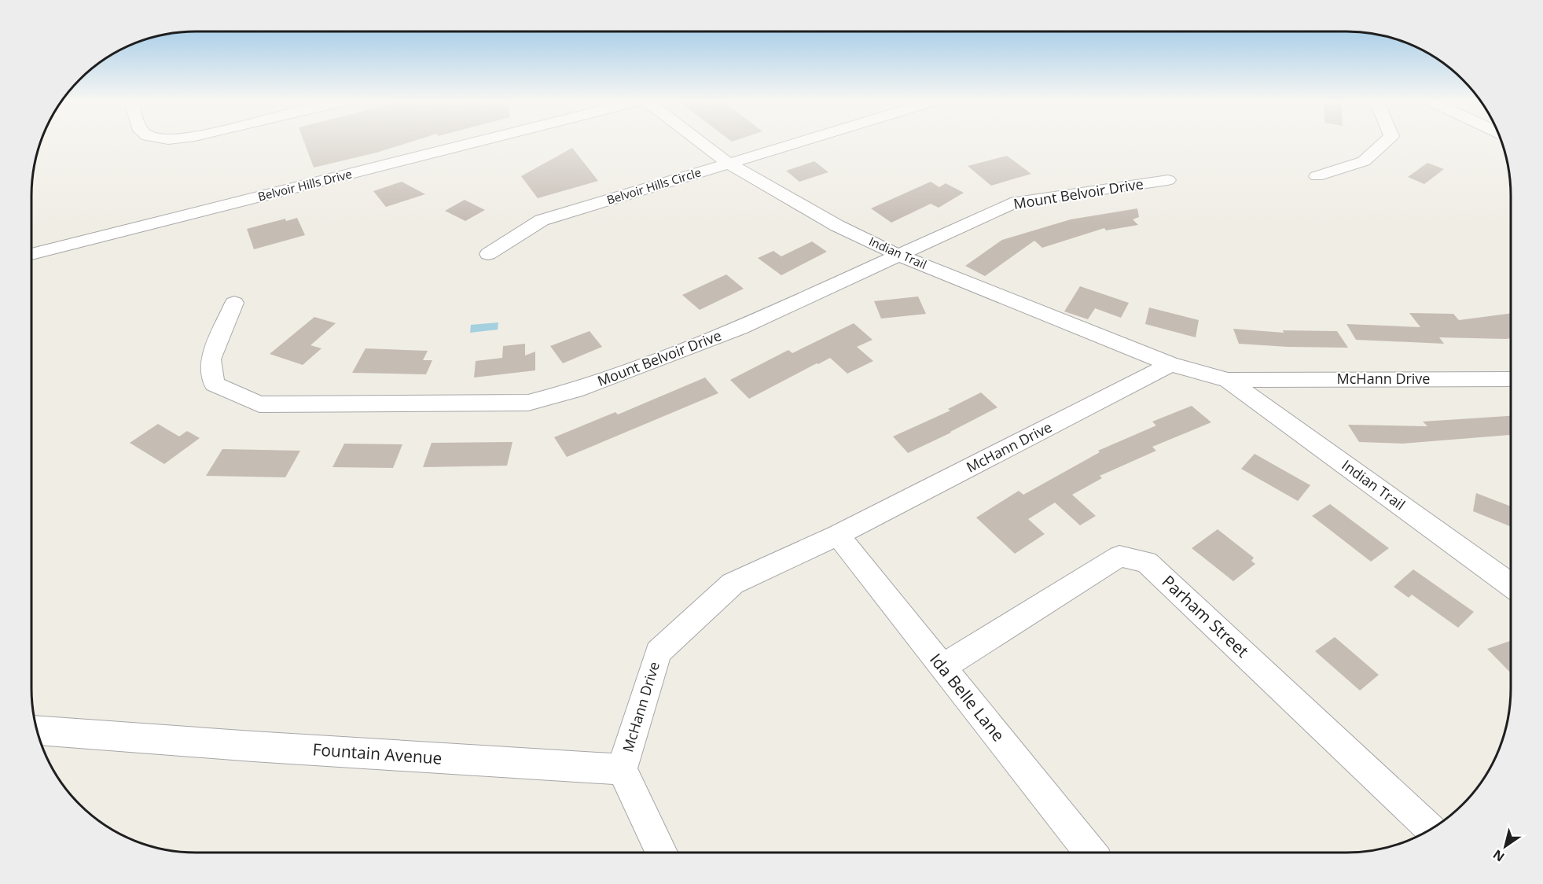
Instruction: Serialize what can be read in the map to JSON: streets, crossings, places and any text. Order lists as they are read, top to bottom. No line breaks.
{"streets":{"street":["Belvoir Hills Drive","Belvoir Hills Circle","Mount Belvoir Drive","Indian Trail","McHann Drive","Parham Street","Ida Belle Lane","Fountain Avenue"]},"crossings":[["Belvoir Hills Circle","Indian Trail"],["Mount Belvoir Drive","Indian Trail"],["Indian Trail","McHann Drive"],["McHann Drive","Ida Belle Lane"],["McHann Drive","Fountain Avenue"],["Parham Street","Ida Belle Lane"]],"north":"bottom left"}
